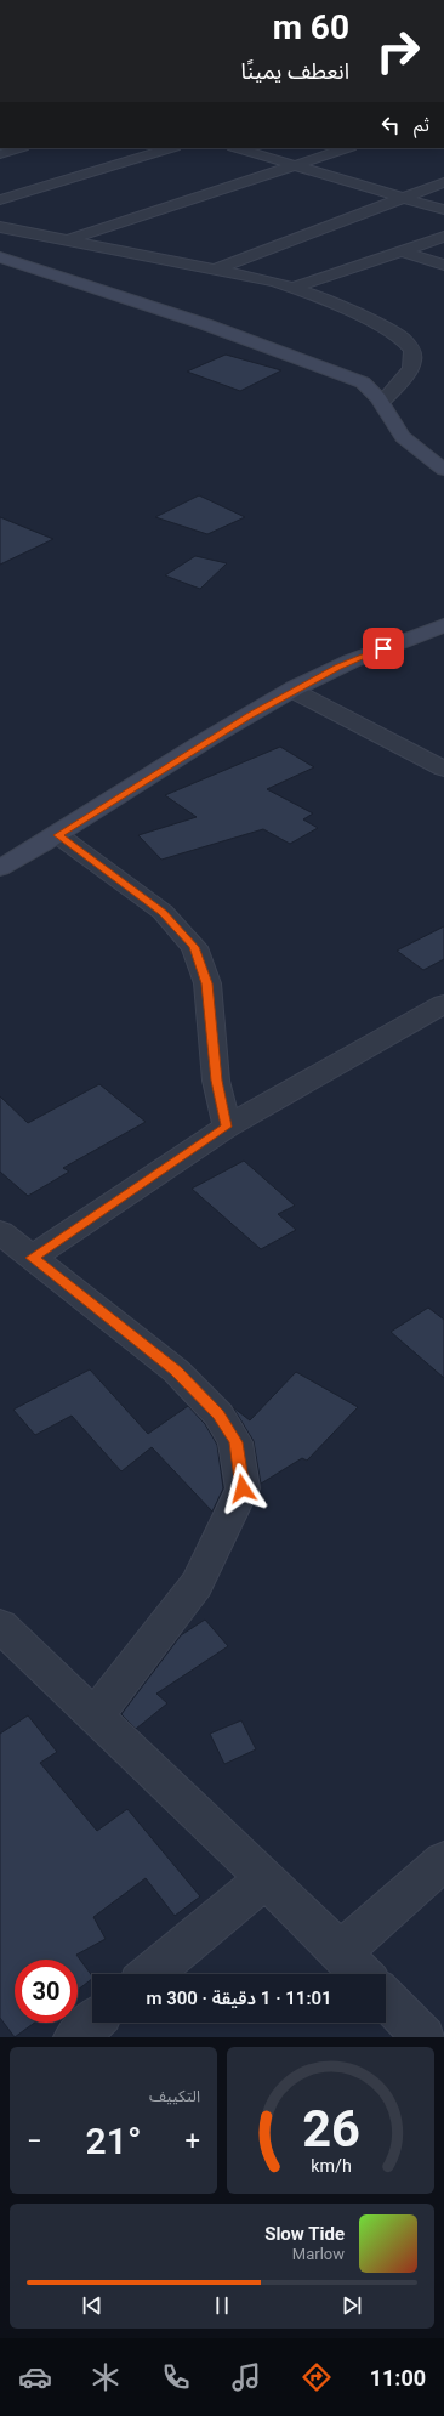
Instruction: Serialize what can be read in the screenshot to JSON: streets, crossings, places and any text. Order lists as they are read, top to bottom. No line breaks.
{"page":{"turn":["60 m","انعطف يمينًا"],"then":"ثم","limit":"30","trip":"11:01 · 1 دقيقة · 300 m","tile":"التكييف","heat":["−","21°","+"],"song":["Slow Tide","Marlow"],"tabs":"11:00","gauge":["26","km/h"]}}
